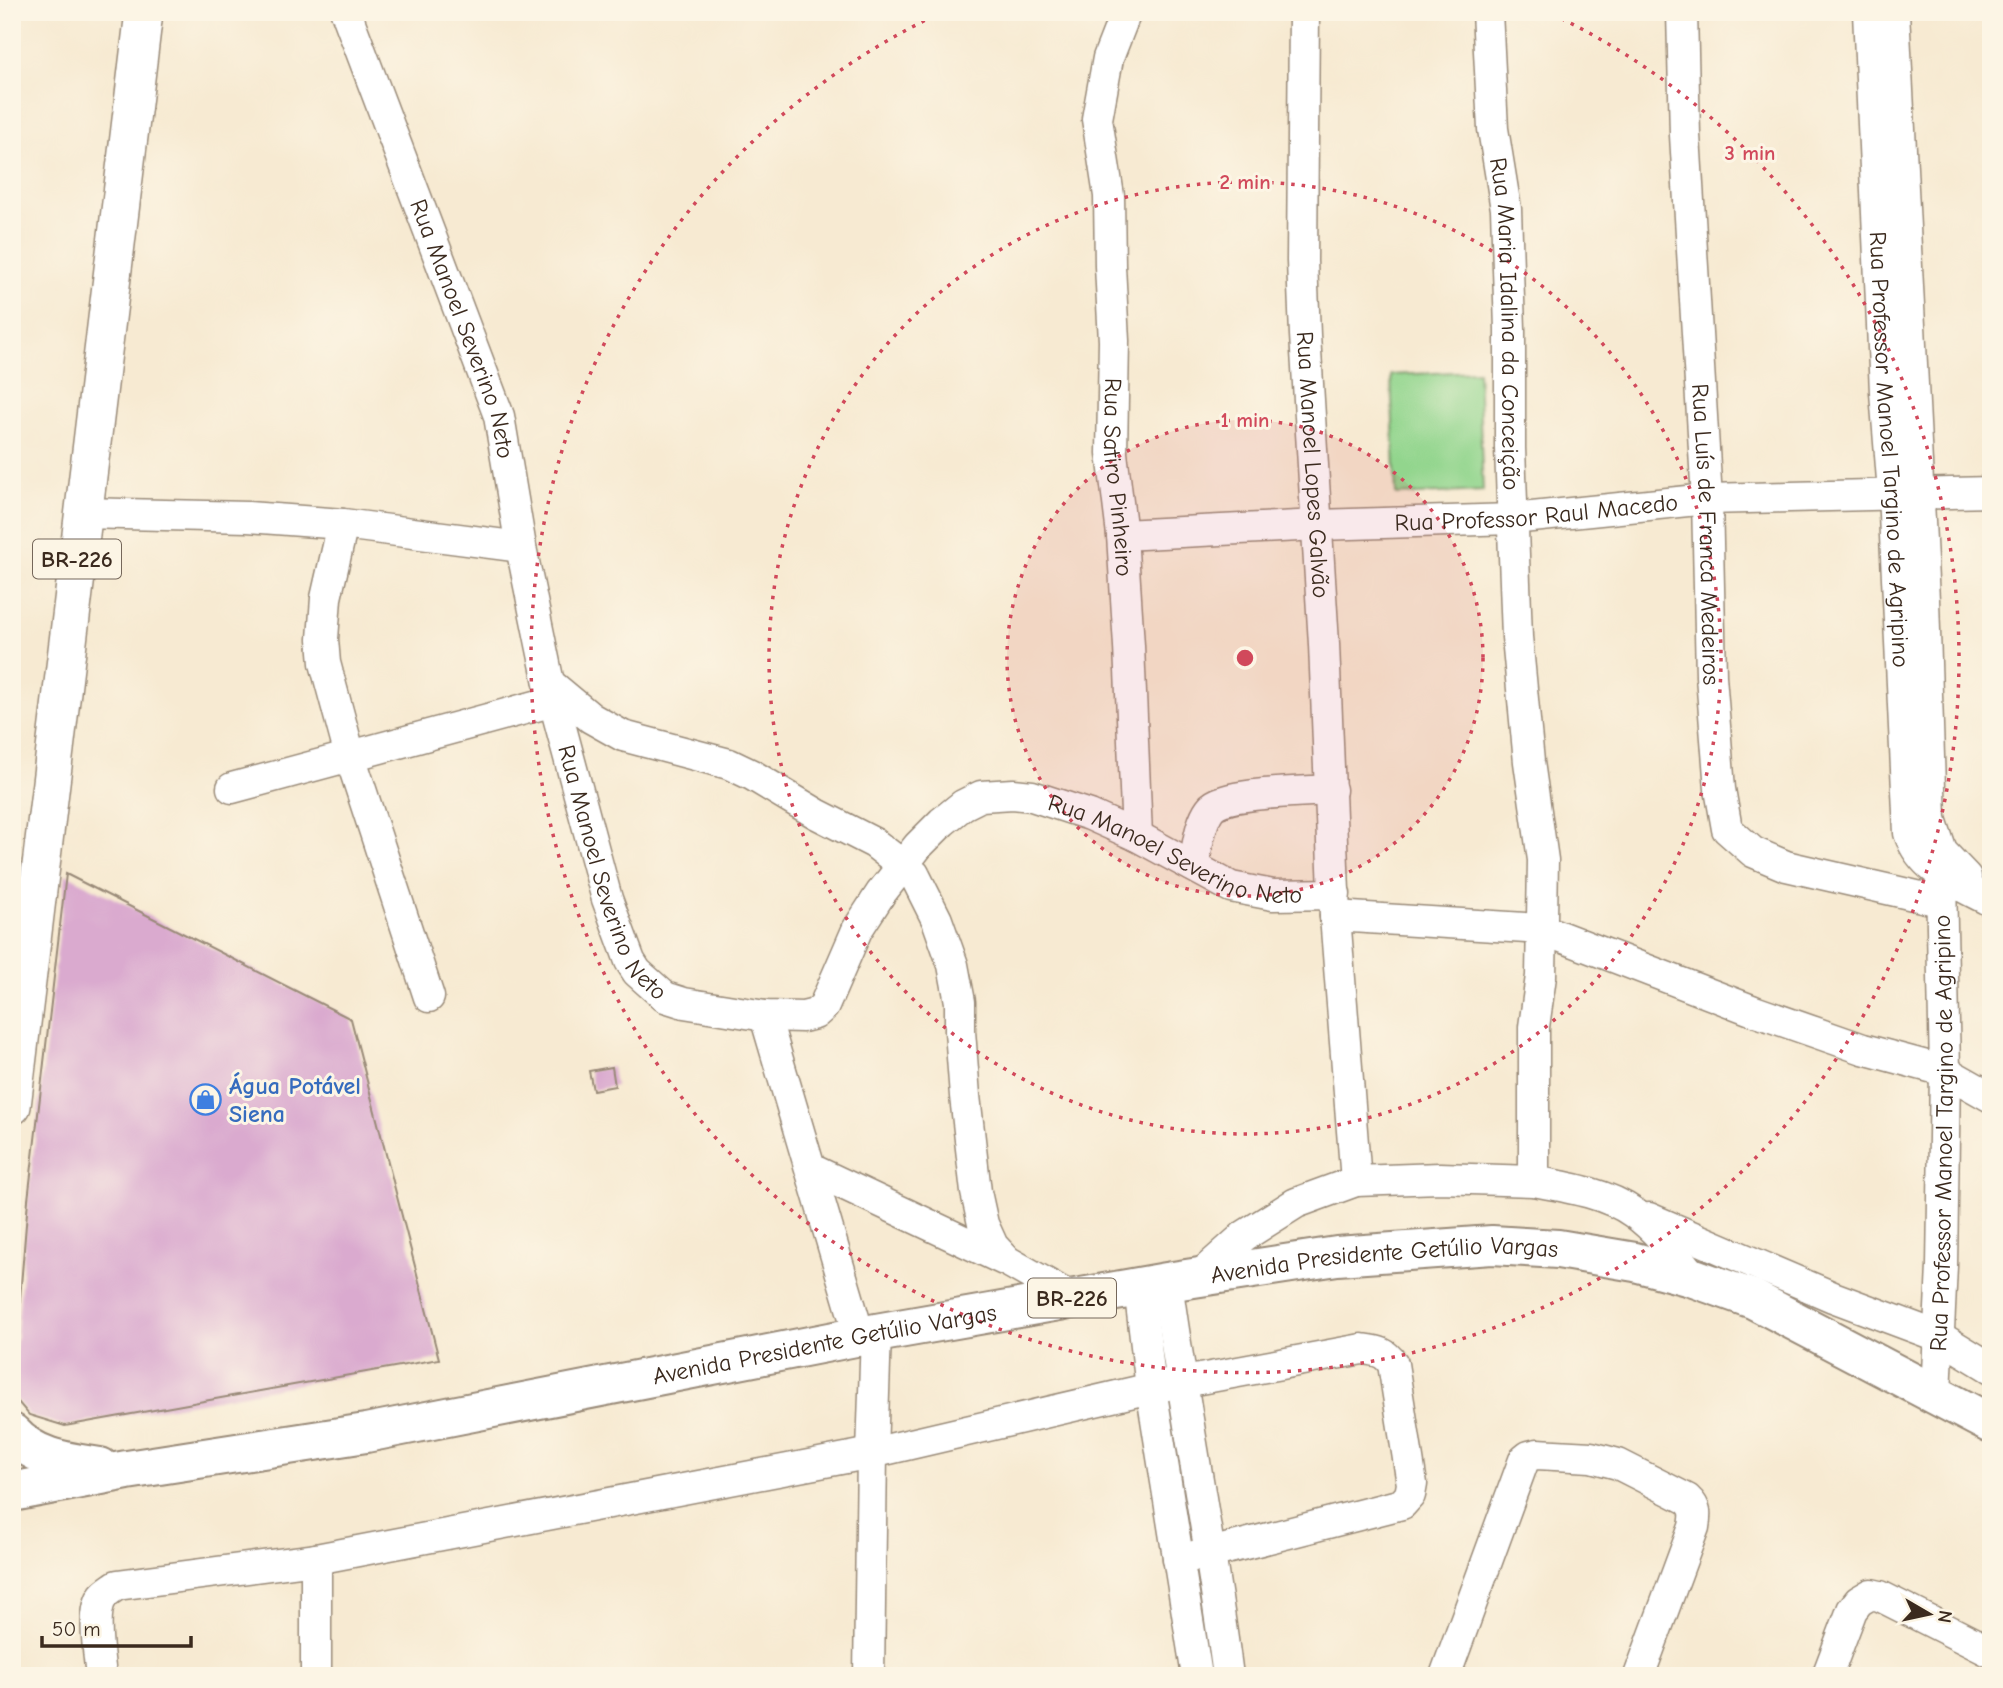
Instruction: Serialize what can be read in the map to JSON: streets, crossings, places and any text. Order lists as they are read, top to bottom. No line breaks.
{"streets":{"highway":["BR-226","Avenida Presidente Getúlio Vargas"],"street":["Rua Maria Idalina da Conceição","Rua Manoel Severino Neto","Rua Professor Manoel Targino de Agripino","Rua Manoel Lopes Galvão","Rua Satiro Pinheiro","Rua Professor Raul Macedo","Rua Luís de Franca Medeiros"]},"crossings":[["Rua Maria Idalina da Conceição","Rua Manoel Severino Neto"],["Rua Maria Idalina da Conceição","Rua Professor Raul Macedo"],["Rua Manoel Severino Neto","Rua Professor Manoel Targino de Agripino"],["Rua Manoel Severino Neto","Rua Manoel Lopes Galvão"],["Rua Manoel Severino Neto","Rua Satiro Pinheiro"],["Rua Professor Manoel Targino de Agripino","Rua Professor Raul Macedo"],["Rua Professor Manoel Targino de Agripino","Rua Luís de Franca Medeiros"],["Rua Professor Manoel Targino de Agripino","Avenida Presidente Getúlio Vargas"],["Rua Manoel Lopes Galvão","Rua Professor Raul Macedo"],["Rua Satiro Pinheiro","Rua Professor Raul Macedo"],["Rua Professor Raul Macedo","Rua Luís de Franca Medeiros"],["BR-226","Avenida Presidente Getúlio Vargas"]],"places":{"shop":["Água Potável Siena"]},"scale_bar":"50 m","north":"right","rings":["3 min","2 min","1 min"]}
